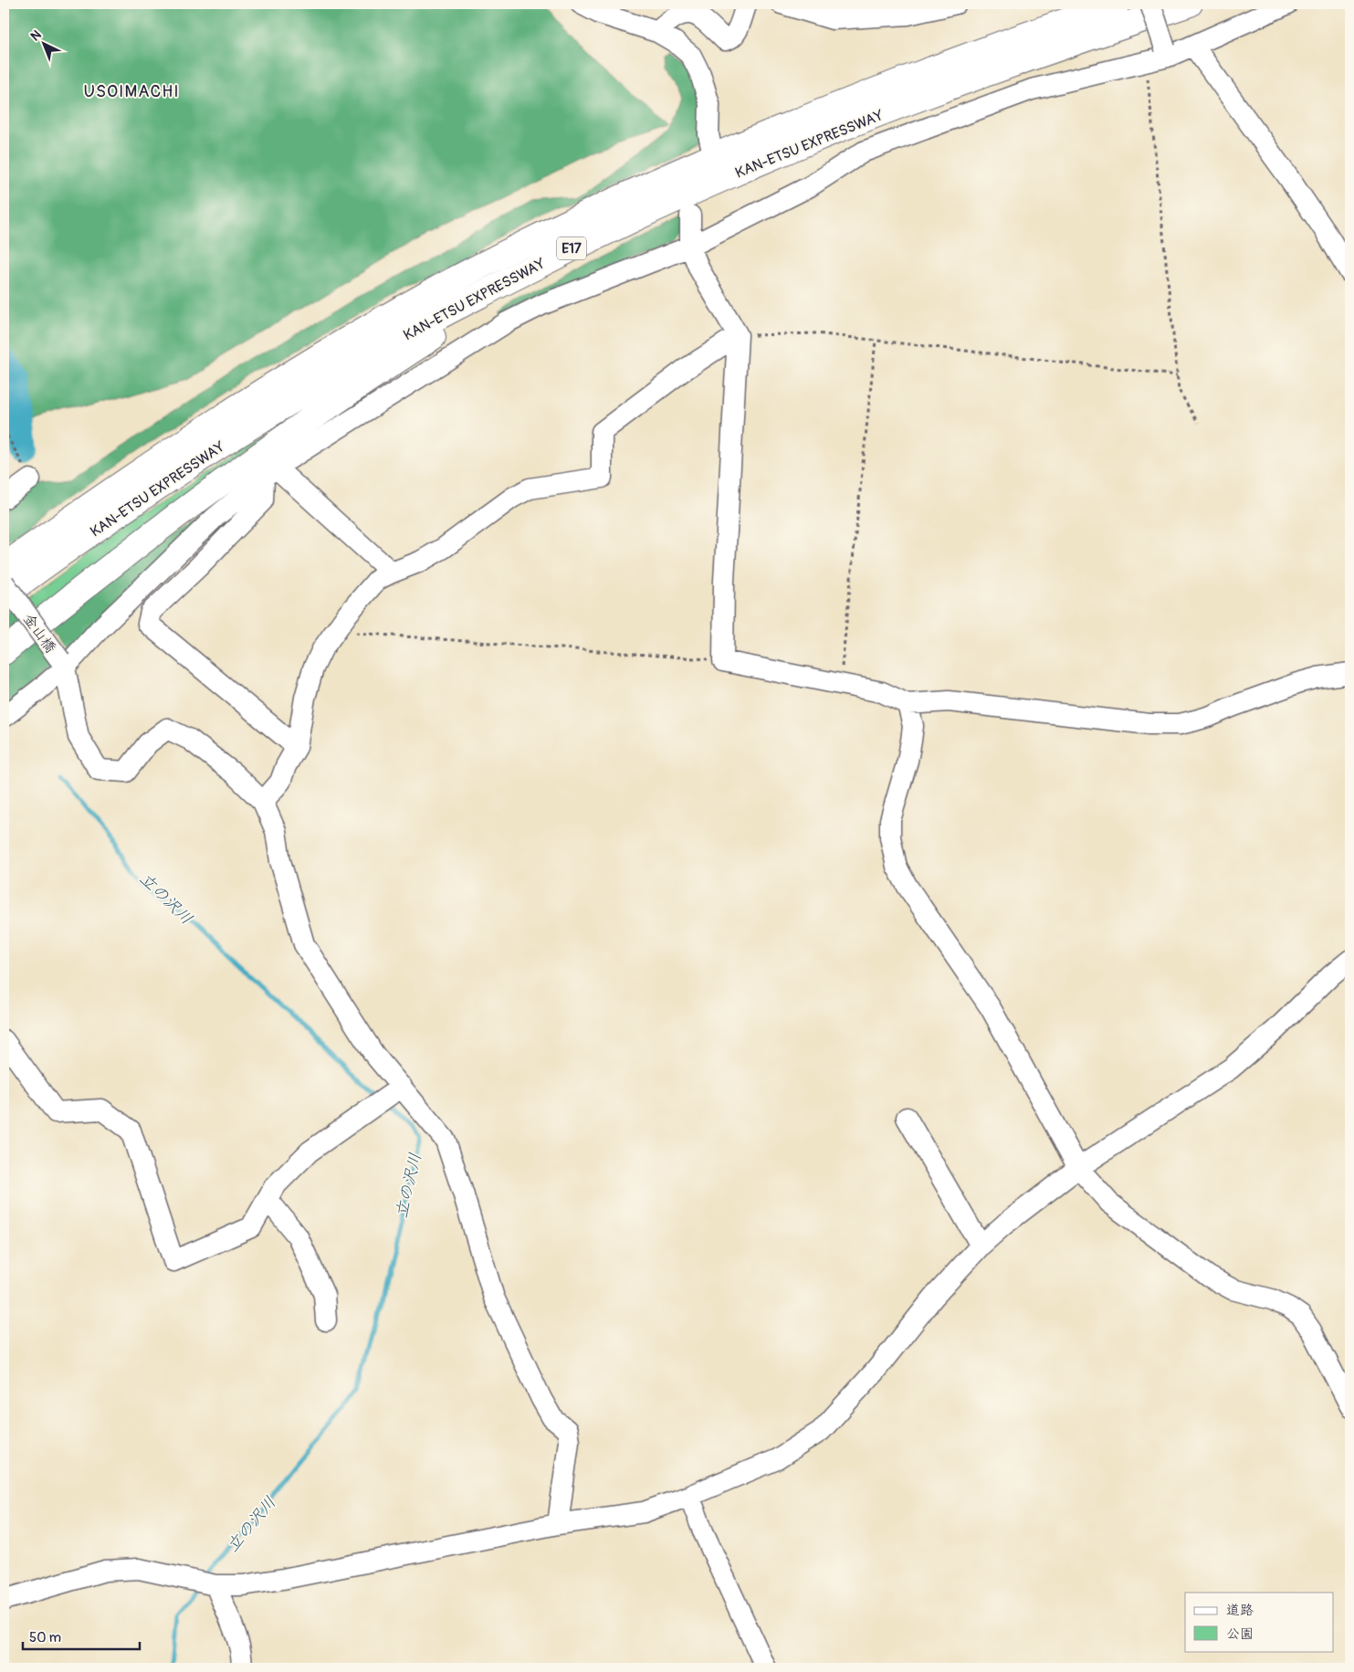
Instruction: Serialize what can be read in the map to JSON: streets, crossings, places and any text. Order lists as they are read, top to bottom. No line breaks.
{"streets":{"highway":["KAN-ETSU EXPRESSWAY","E17"],"street":["金山橋"]},"districts":["USOIMACHI"],"water":["立の沢川"],"legend":["道路","公園"],"scale_bar":"50 m","north":"top left"}
